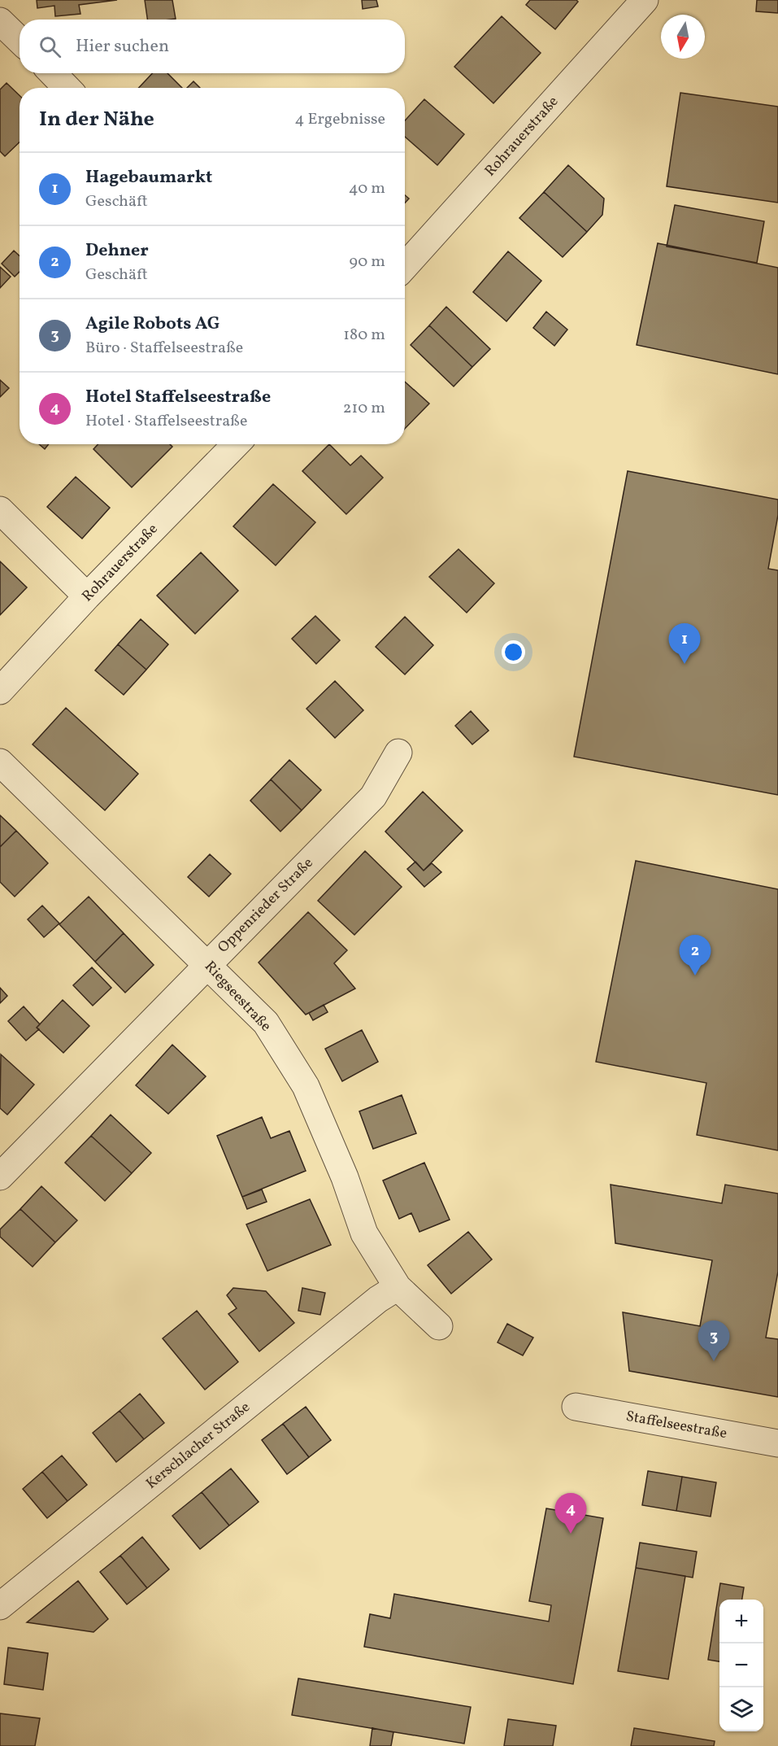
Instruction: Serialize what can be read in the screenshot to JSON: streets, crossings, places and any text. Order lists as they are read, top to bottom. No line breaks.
{"streets":{"street":["Rohrauerstraße","Oppenrieder Straße","Riegseestraße","Staffelseestraße","Kerschlacher Straße"]},"crossings":[["Oppenrieder Straße","Riegseestraße"],["Riegseestraße","Kerschlacher Straße"]],"north":"bottom","page":{"search":"Hier suchen","heading":["In der Nähe","4 Ergebnisse"],"list":[{"mark":"1","name":"Hagebaumarkt","note":"Geschäft","value":"40 m"},{"mark":"2","name":"Dehner","note":"Geschäft","value":"90 m"},{"mark":"3","name":"Agile Robots AG","note":"Büro · Staffelseestraße","value":"180 m"},{"mark":"4","name":"Hotel Staffelseestraße","note":"Hotel · Staffelseestraße","value":"210 m"}],"pins":["1","2","3","4"],"map_buttons":["+","−"]}}
